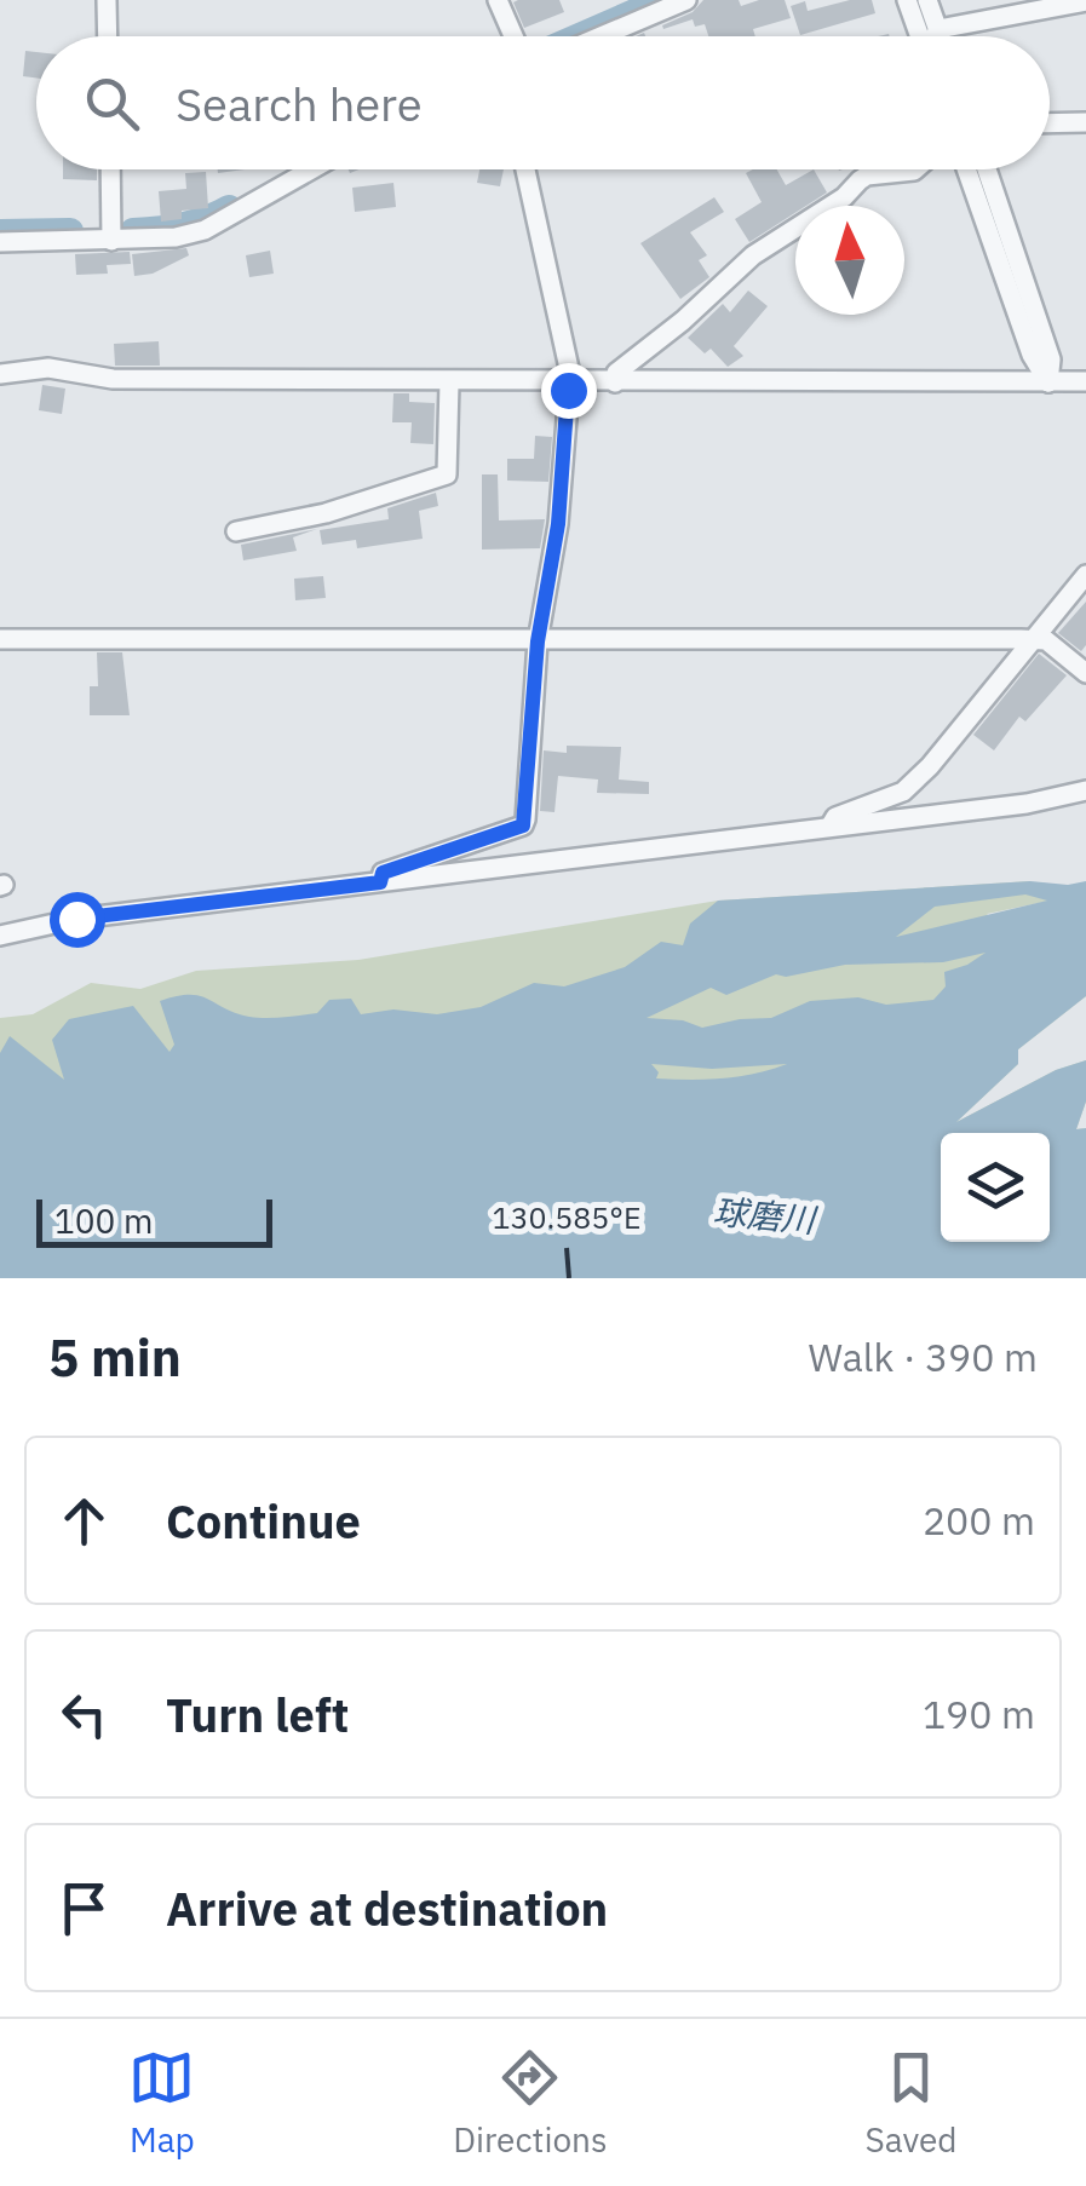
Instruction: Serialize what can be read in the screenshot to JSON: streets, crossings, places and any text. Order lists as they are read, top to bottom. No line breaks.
{"water":["球磨川"],"scale_bar":"100 m","north":"top","page":{"search":"Search here","scale":"100 m","heading":["5 min","Walk · 390 m"],"list":[["Continue","200 m"],["Turn left","190 m"],"Arrive at destination"],"nav":["Map","Directions","Saved"]},"coordinates":["130.585°E"]}
